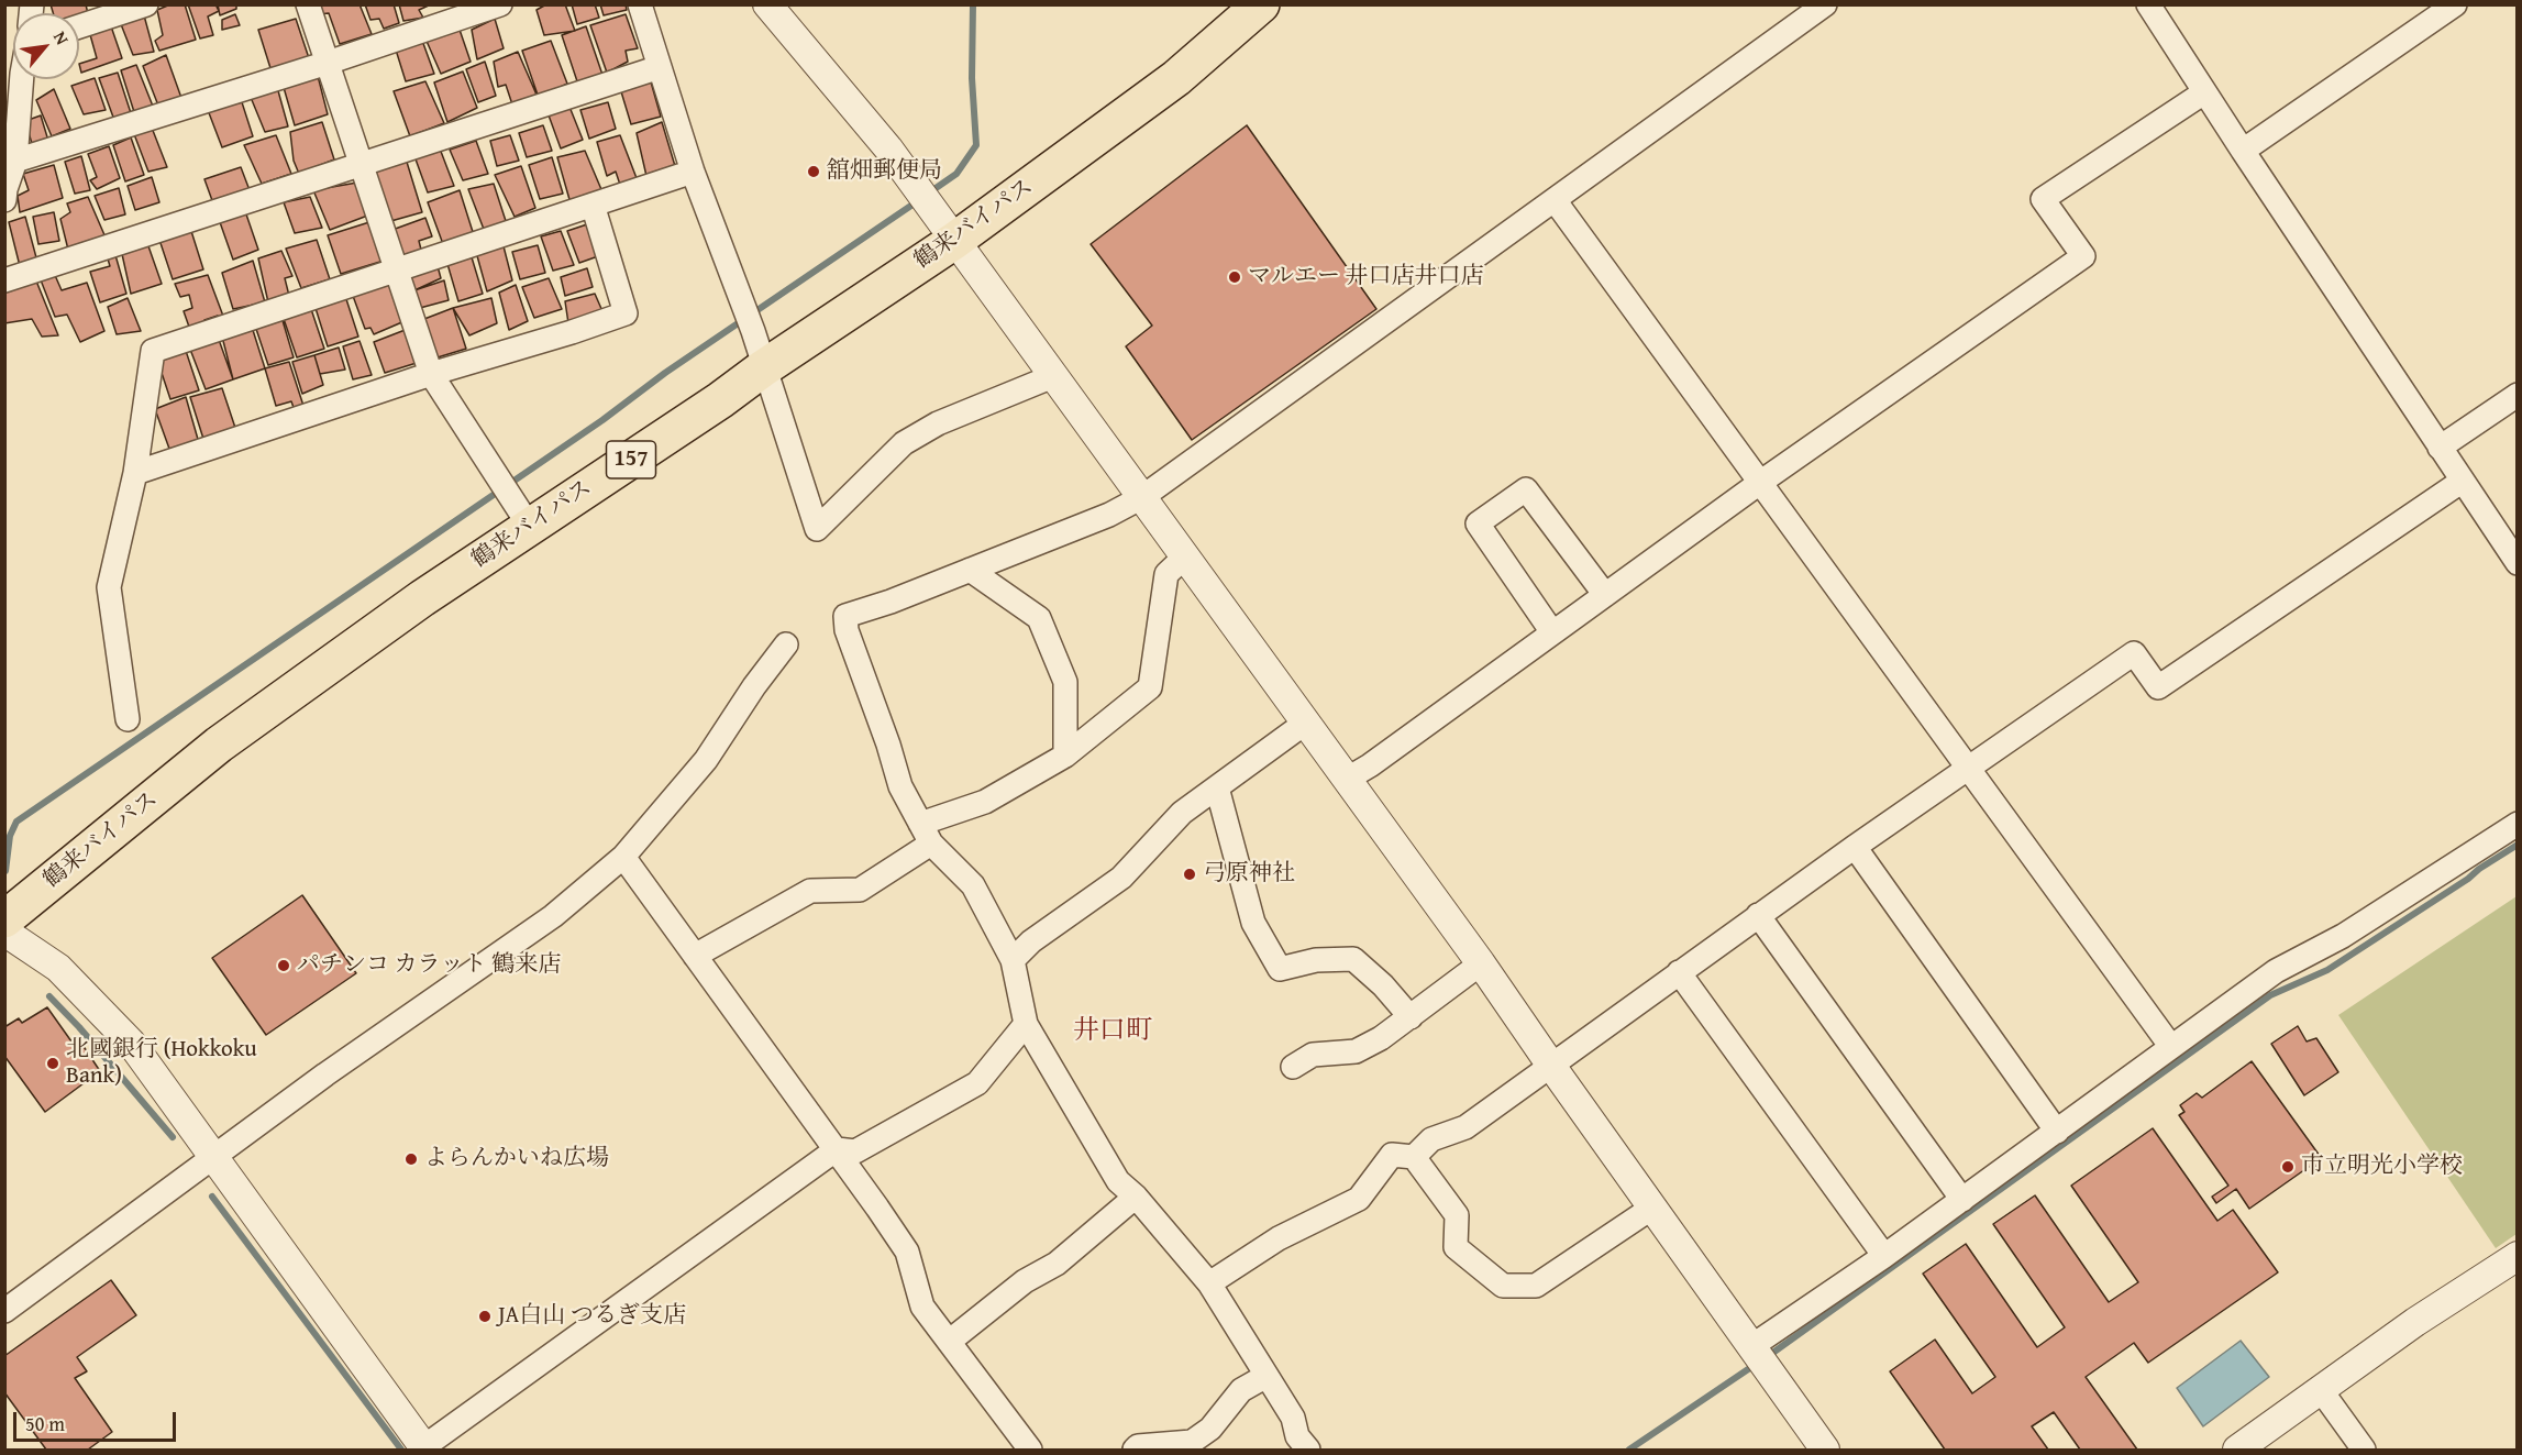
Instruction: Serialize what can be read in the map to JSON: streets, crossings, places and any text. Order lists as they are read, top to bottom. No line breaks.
{"streets":{"highway":["鶴来バイパス","157"]},"districts":["井口町"],"places":["舘畑郵便局","マルエー 井口店井口店","弓原神社","パチンコ カラット 鶴来店","北國銀行 (Hokkoku Bank)","よらんかいね広場","市立明光小学校","JA白山 つるぎ支店"],"scale_bar":"50 m","north":"top right"}
